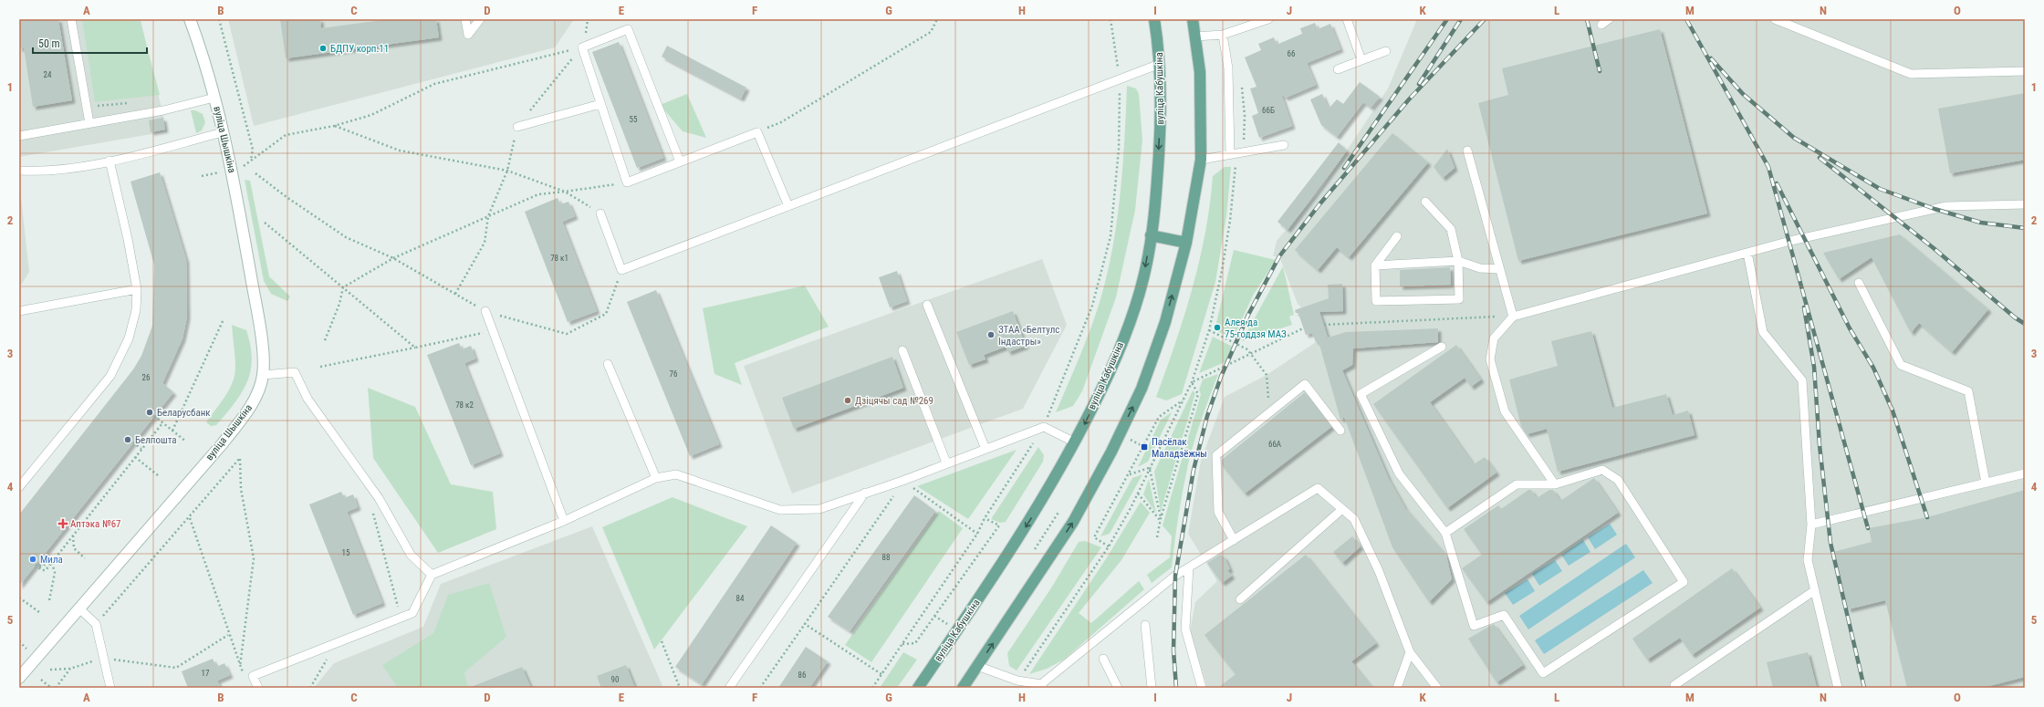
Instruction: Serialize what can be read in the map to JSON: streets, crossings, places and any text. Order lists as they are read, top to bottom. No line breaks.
{"streets":{"main road":["вуліца Кабушкіна","вуліца Шышкіна"]},"places":{"other":["БДПУ корп.11","Алея да 75-годдзя МАЗ","ЗТАА «Белтулс Iндастры»","Дзіцячы сад №269","Беларусбанк","Белпошта","Мила"],"transit":["Пасёлак Маладзёжны"],"health":["Аптэка №67"]},"house_numbers":["66","24","66Б","55","78 к1","76","26","78 к2","66А","15","88","84","17","86","90"],"scale_bar":"50 m","grid":{"columns":["A","B","C","D","E","F","G","H","I","J","K","L","M","N","O"],"rows":["1","2","3","4","5"]}}
